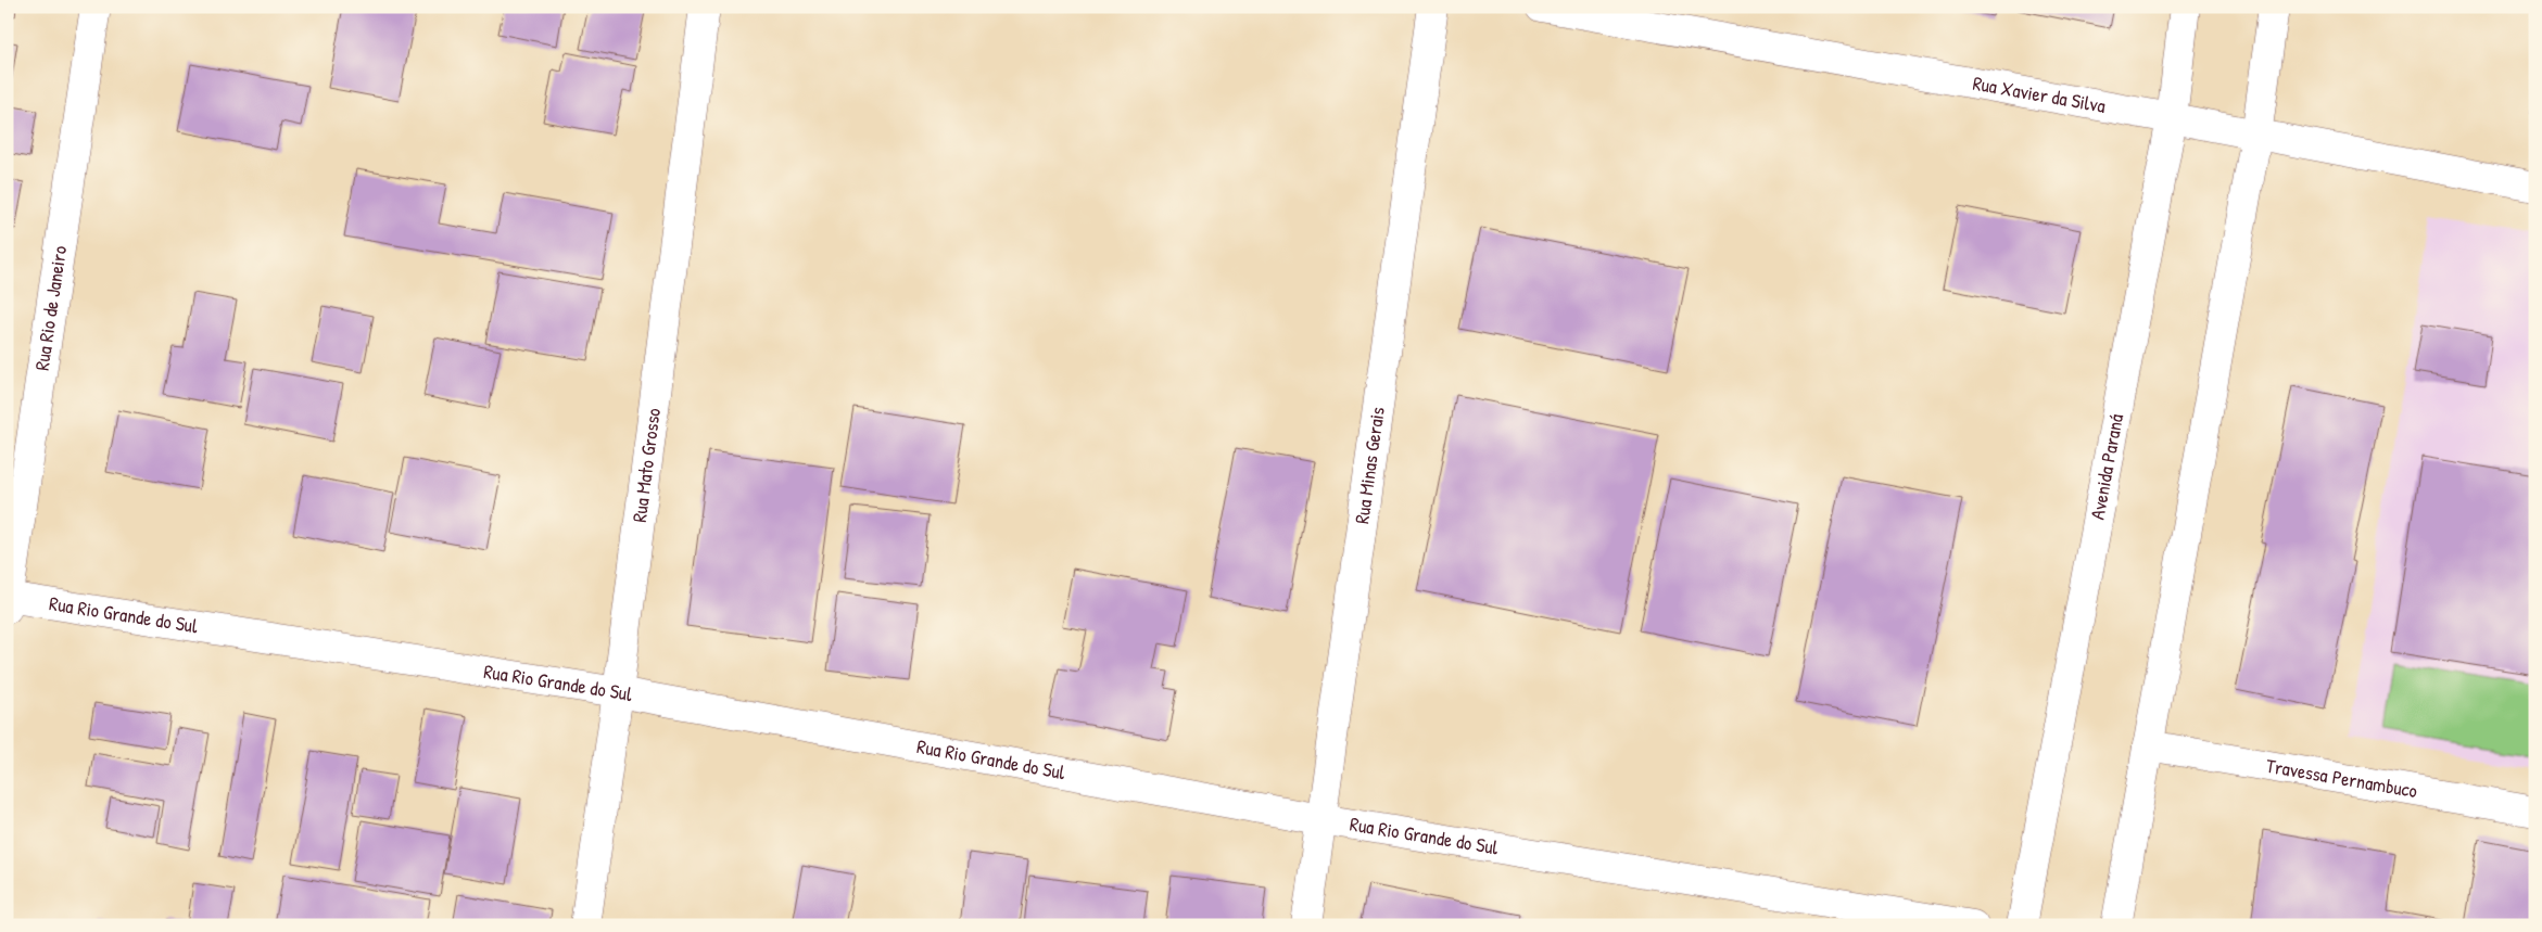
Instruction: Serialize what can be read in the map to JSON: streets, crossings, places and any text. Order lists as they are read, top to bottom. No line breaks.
{"streets":{"street":["Rua Xavier da Silva","Rua Rio de Janeiro","Rua Minas Gerais","Rua Mato Grosso","Avenida Paraná","Rua Rio Grande do Sul","Travessa Pernambuco"]},"crossings":[["Rua Xavier da Silva","Avenida Paraná"],["Rua Rio de Janeiro","Rua Rio Grande do Sul"],["Rua Minas Gerais","Rua Rio Grande do Sul"],["Rua Mato Grosso","Rua Rio Grande do Sul"]]}
